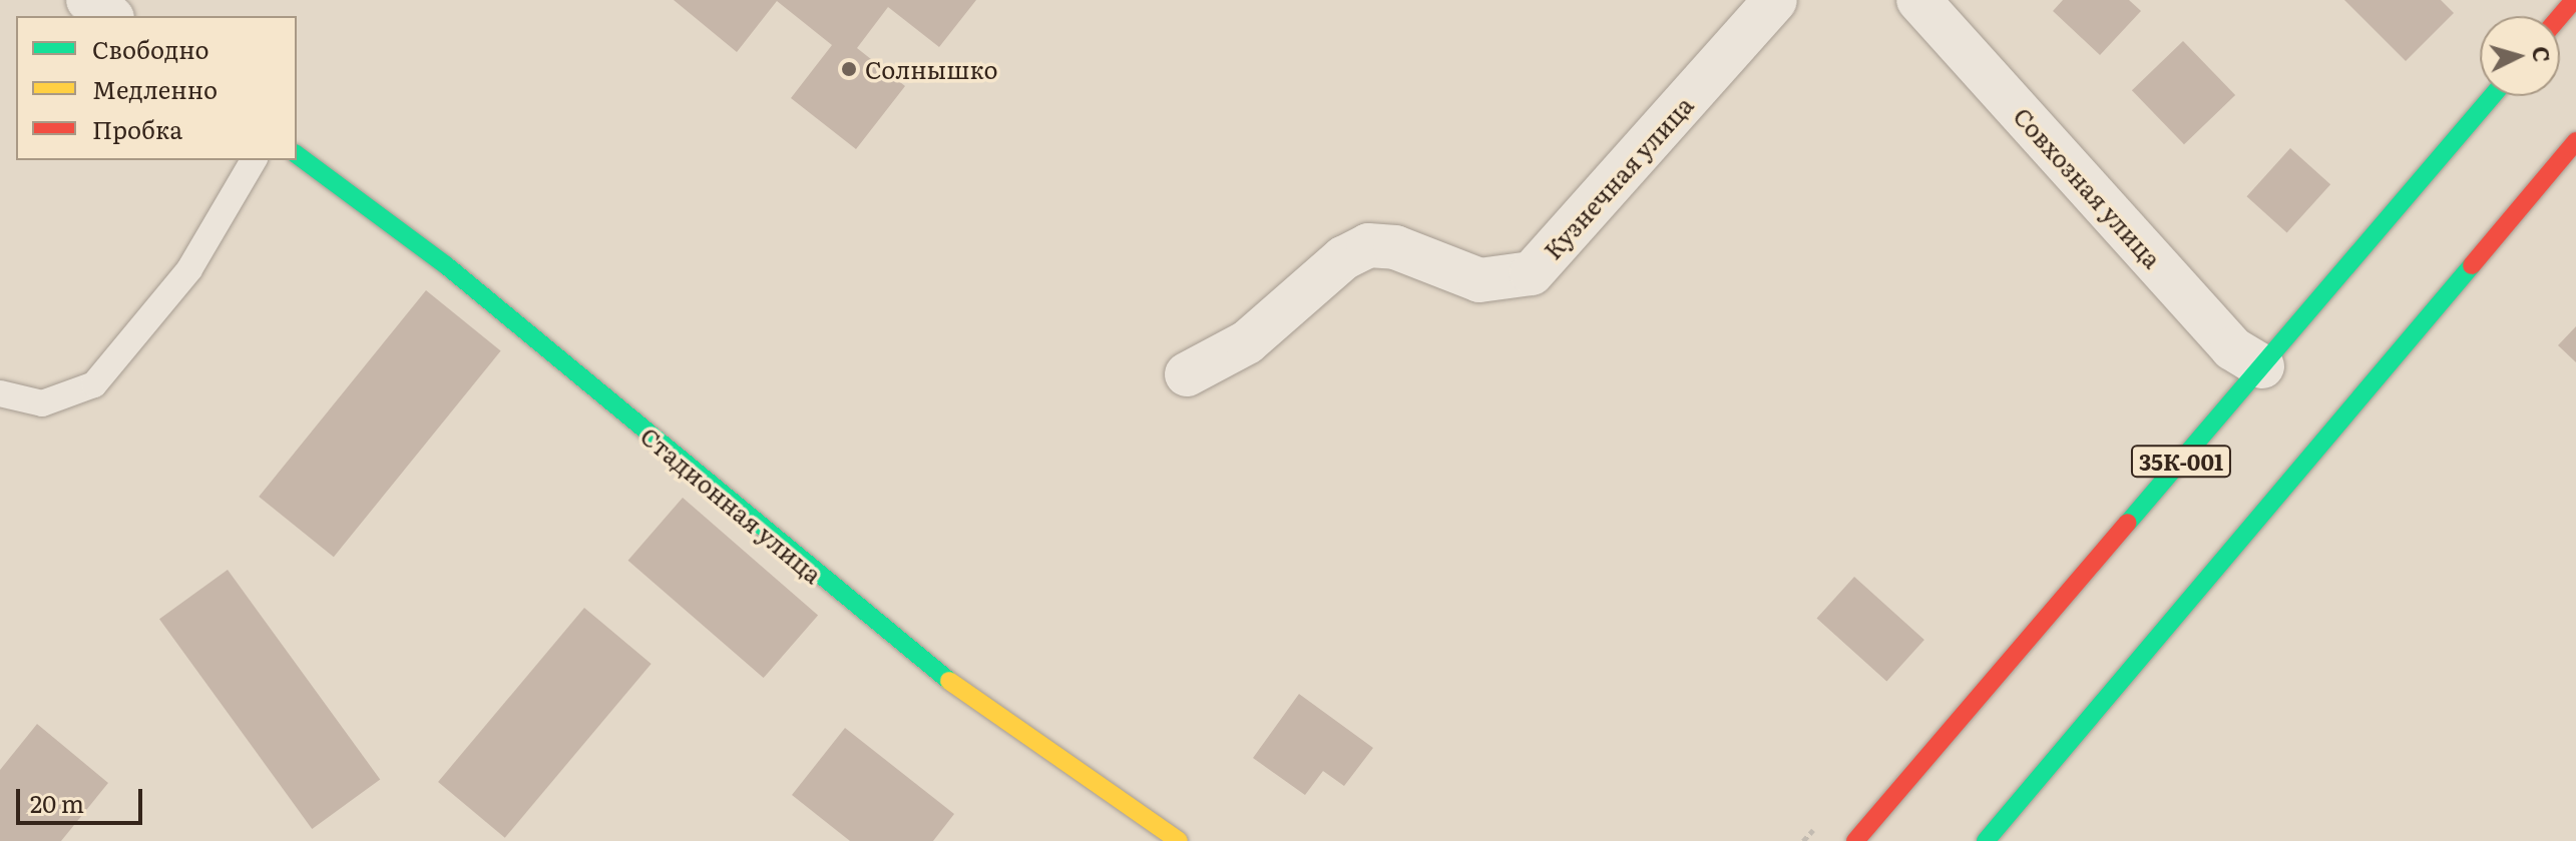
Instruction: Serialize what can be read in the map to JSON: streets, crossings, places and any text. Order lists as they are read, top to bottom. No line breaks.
{"streets":{"main road":["35К-001","Стадионная улица"],"street":["Кузнечная улица","Совхозная улица"]},"crossings":[["Совхозная улица","35К-001"]],"places":["Солнышко"],"legend":["Свободно","Медленно","Пробка"],"scale_bar":"20 m","north":"right"}
